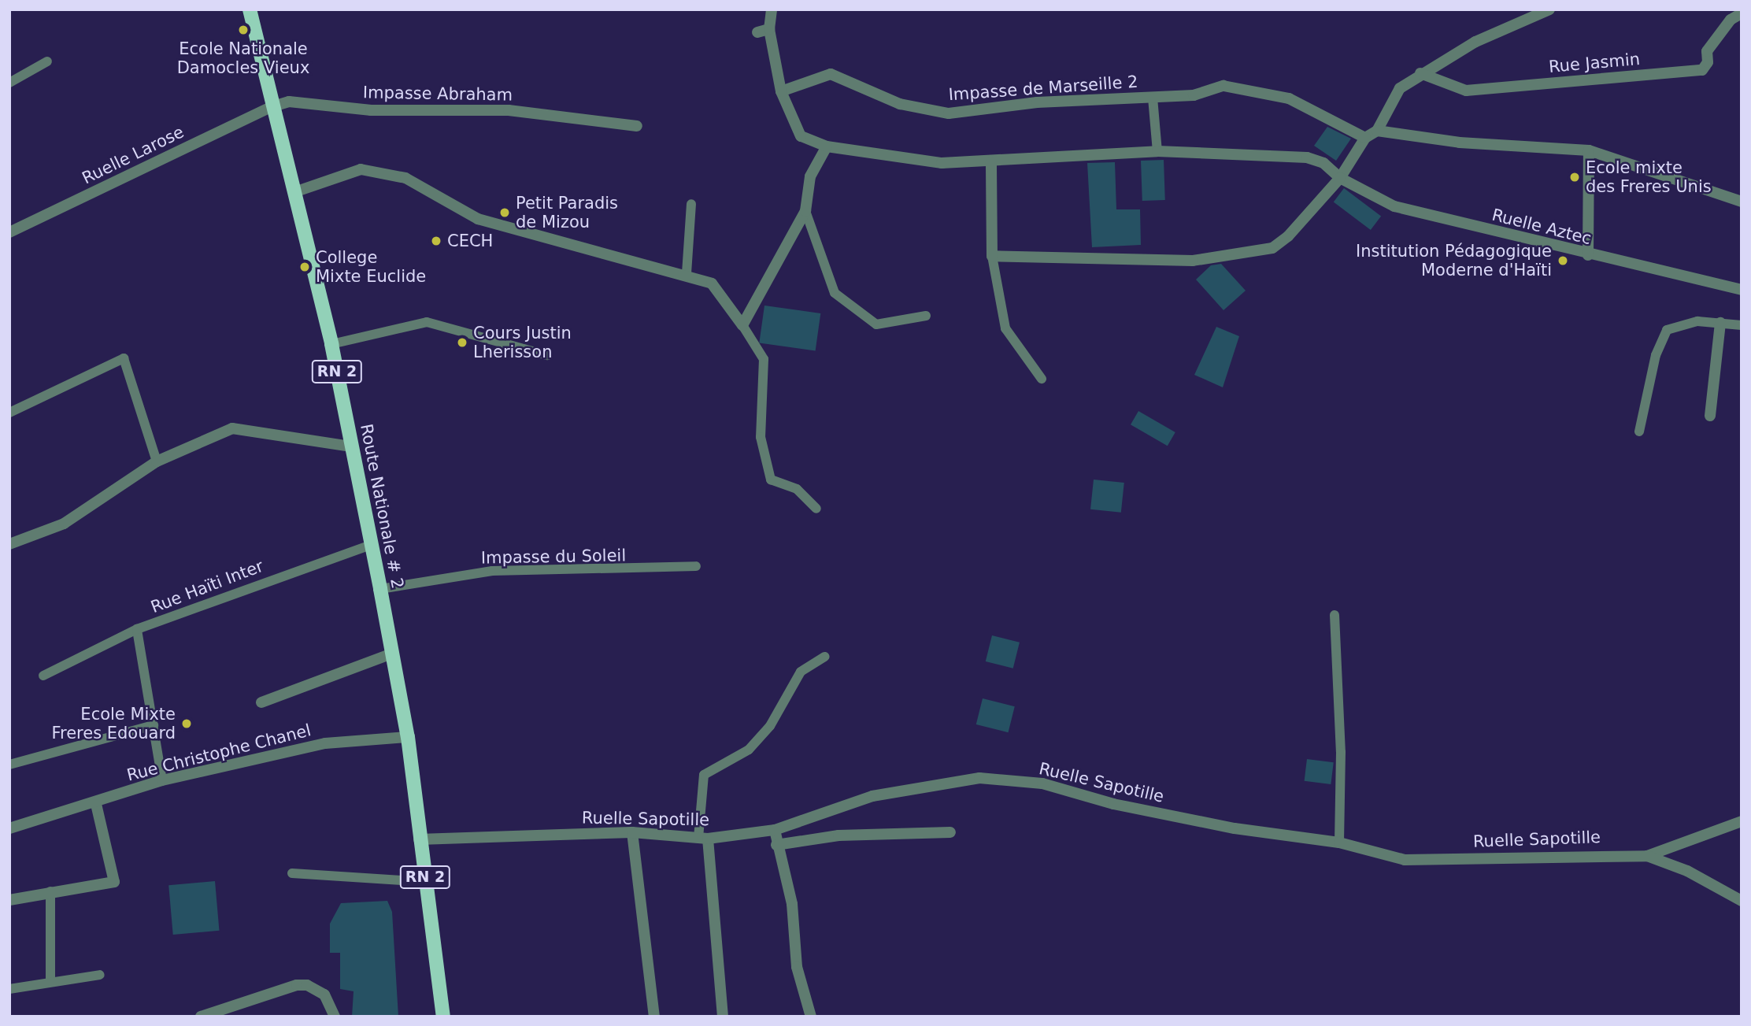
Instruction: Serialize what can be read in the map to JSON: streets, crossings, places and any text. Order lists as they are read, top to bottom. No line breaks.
{"streets":{"main road":["RN 2","Route Nationale # 2"],"street":["Rue Jasmin","Impasse de Marseille 2","Impasse Abraham","Ruelle Larose","Ruelle Aztec","Rue Christophe Chanel","Ruelle Sapotille"],"lane":["Impasse du Soleil","Rue Haïti Inter"]},"crossings":[["Impasse de Marseille 2","Ruelle Aztec"],["Impasse Abraham","Ruelle Larose"],["Impasse Abraham","Route Nationale # 2"],["Ruelle Larose","Route Nationale # 2"],["Route Nationale # 2","Impasse du Soleil"],["Route Nationale # 2","Rue Haïti Inter"],["Route Nationale # 2","Rue Christophe Chanel"],["Route Nationale # 2","Ruelle Sapotille"],["Rue Haïti Inter","Rue Christophe Chanel"]],"places":["Ecole Nationale Damocles Vieux","Ecole mixte des Freres Unis","Petit Paradis de Mizou","CECH","Institution Pédagogique Moderne d'Haïti","College Mixte Euclide","Cours Justin Lherisson","Ecole Mixte Freres Edouard"]}
